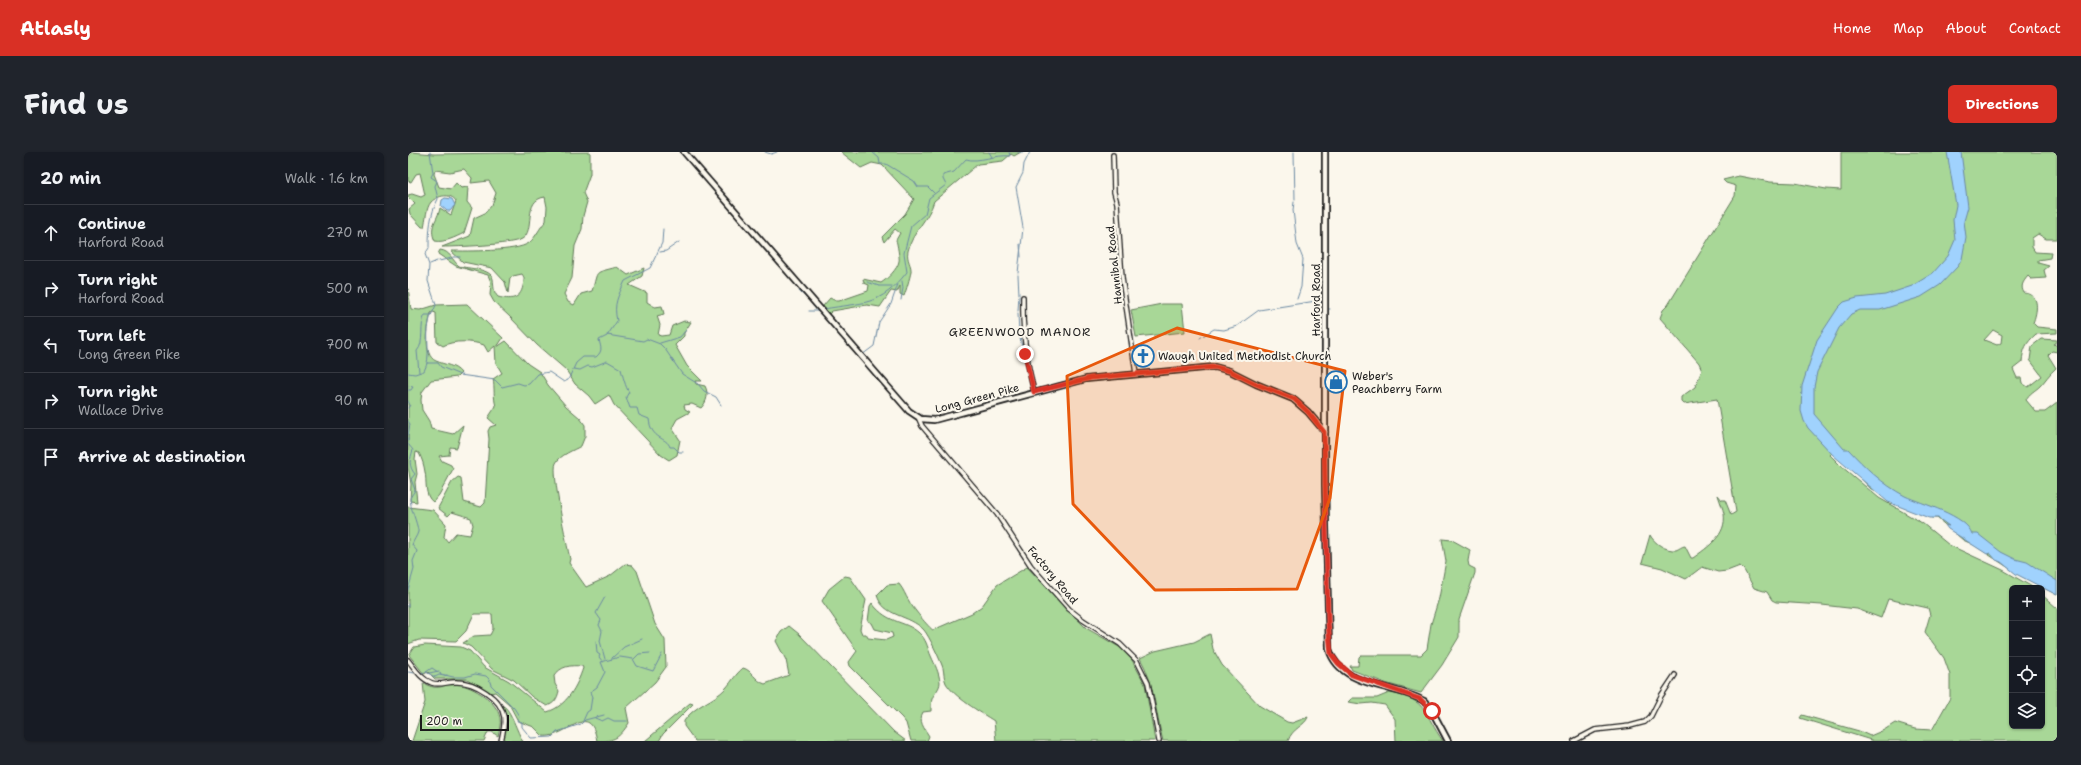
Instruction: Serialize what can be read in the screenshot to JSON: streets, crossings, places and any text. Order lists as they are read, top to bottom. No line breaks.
{"streets":{"street":["Hannibal Road","Harford Road","Long Green Pike","Factory Road"]},"crossings":[["Hannibal Road","Long Green Pike"],["Harford Road","Long Green Pike"],["Long Green Pike","Factory Road"]],"districts":["GREENWOOD MANOR"],"places":{"church":["Waugh United Methodist Church"],"shop":["Weber's Peachberry Farm"]},"scale_bar":"200 m","page":{"header":"Atlasly","nav":["Home","Map","About","Contact"],"title":"Find us","buttons":"Directions","heading":["20 min","Walk · 1.6 km"],"list":[["Continue","Harford Road","270 m"],["Turn right","Harford Road","500 m"],["Turn left","Long Green Pike","700 m"],["Turn right","Wallace Drive","90 m"],"Arrive at destination"],"map_buttons":["+","−"],"scale":"200 m"}}
